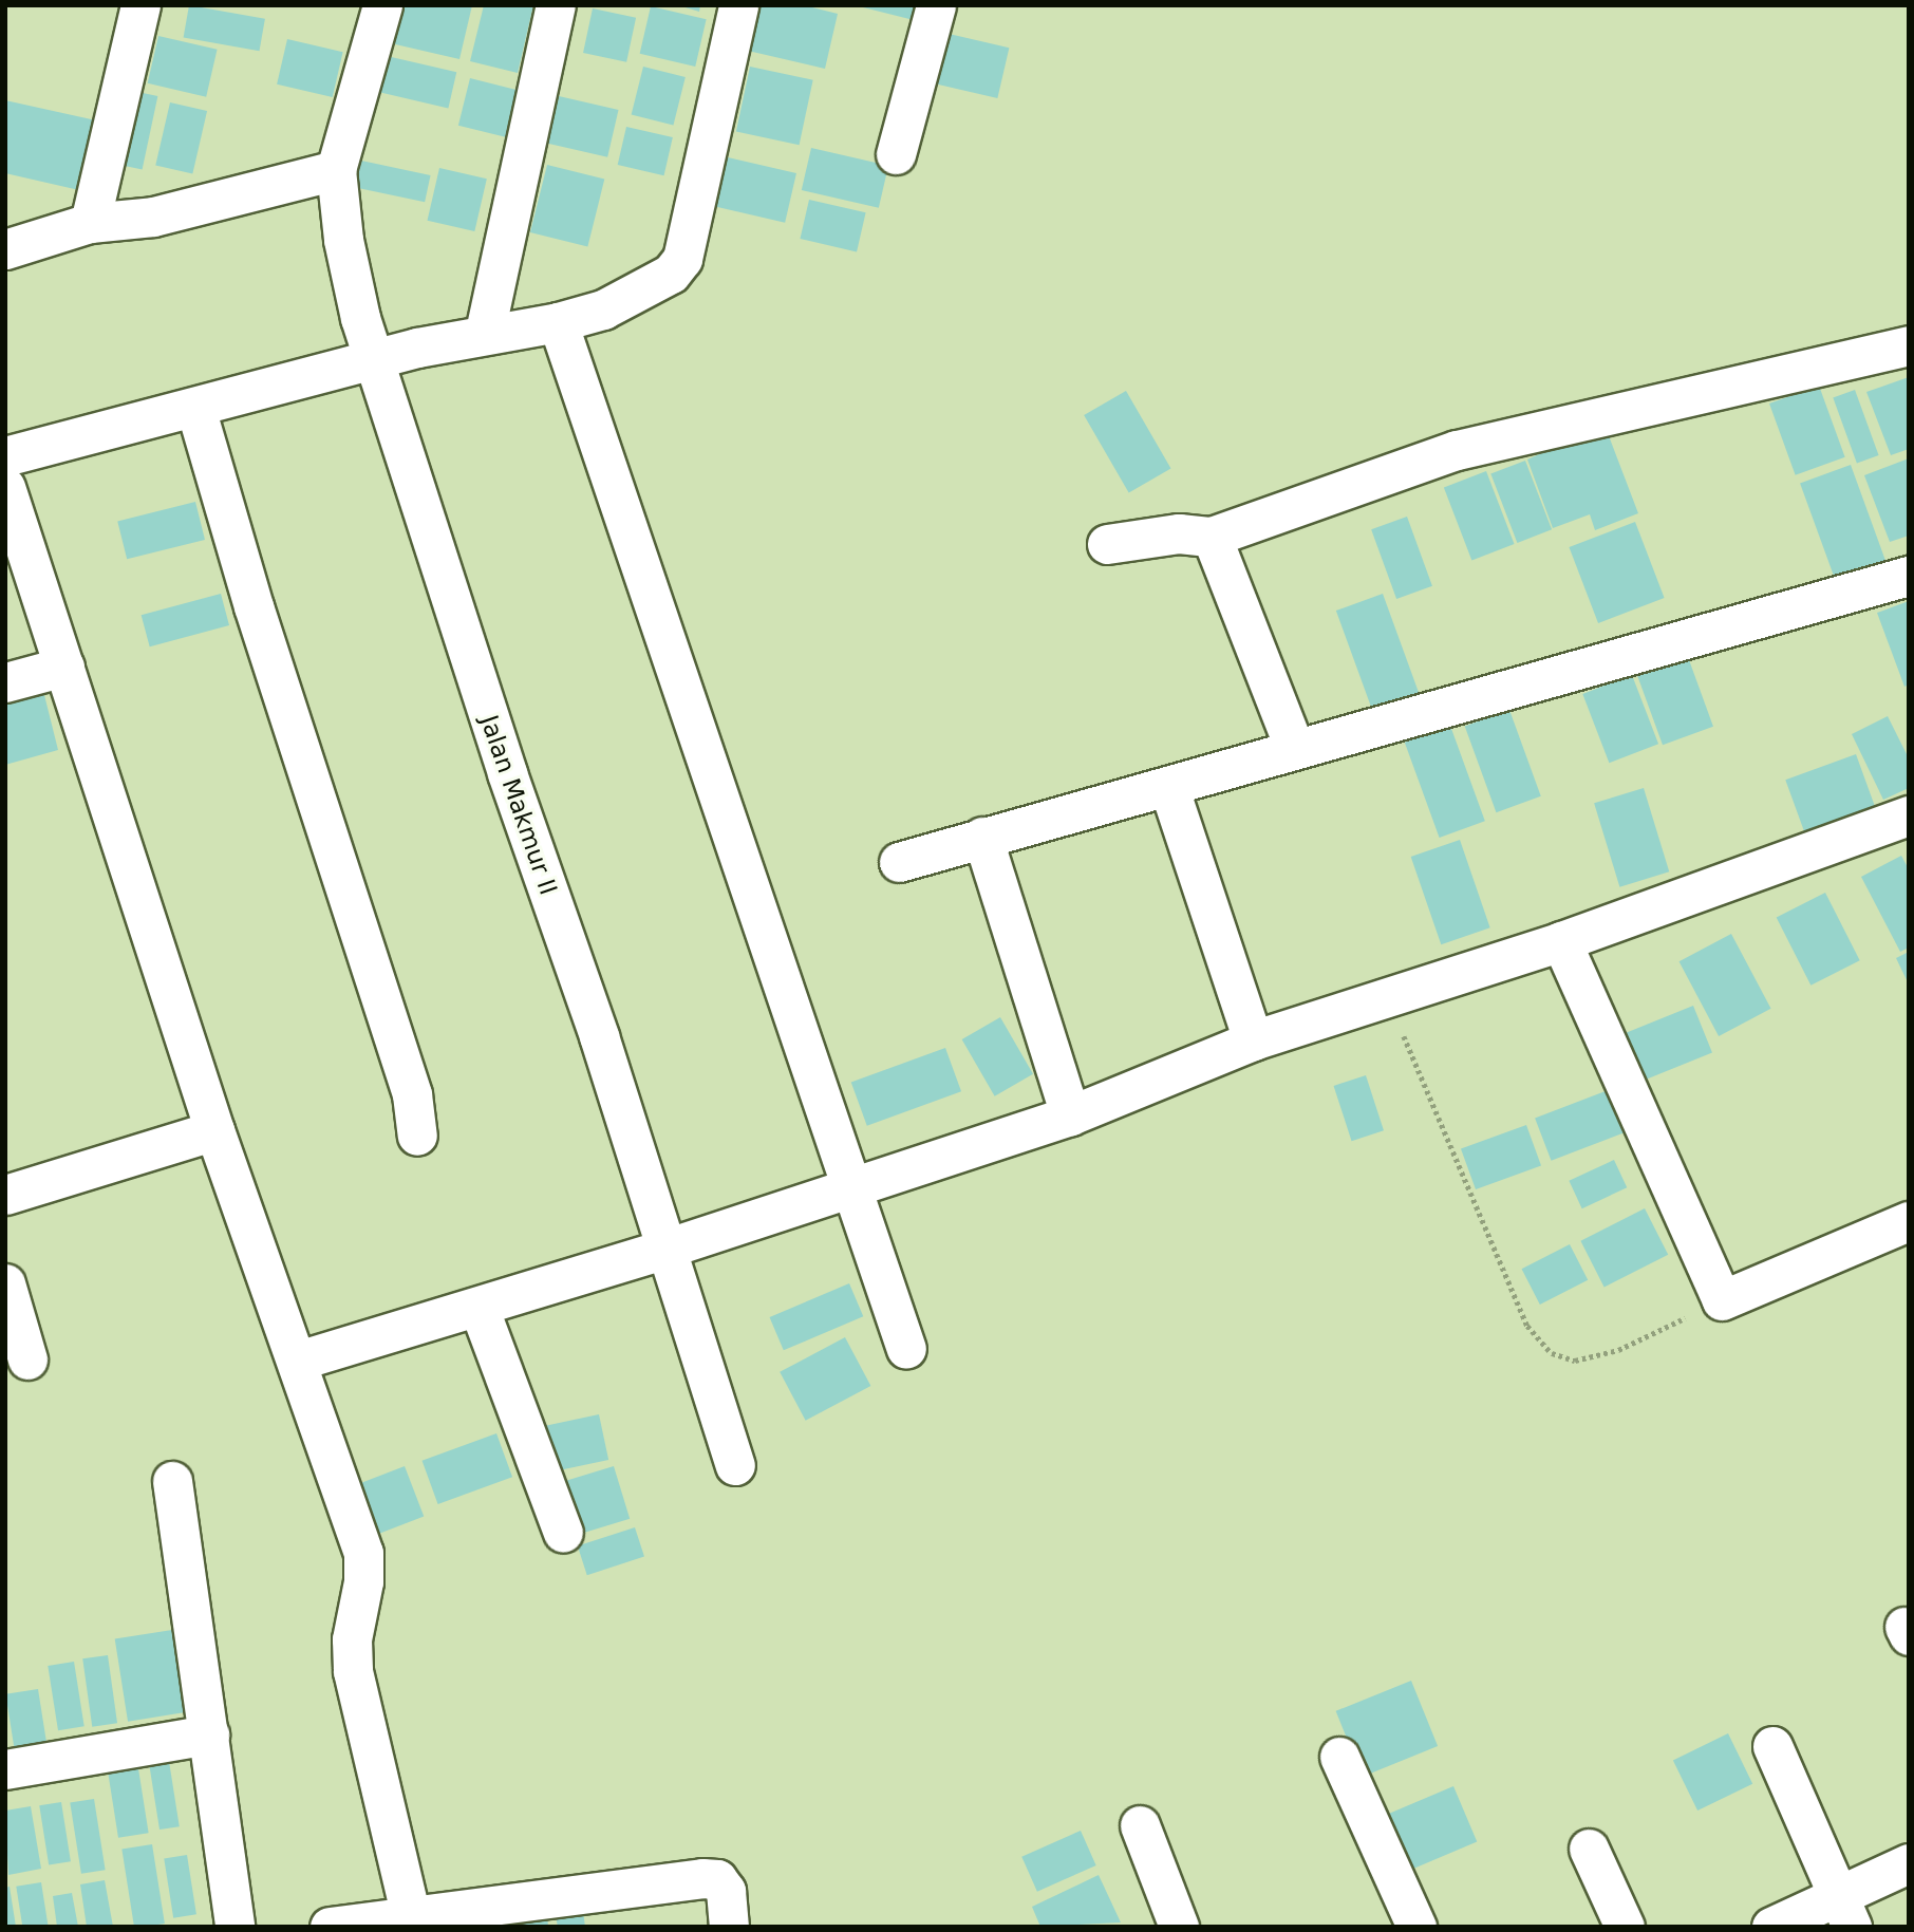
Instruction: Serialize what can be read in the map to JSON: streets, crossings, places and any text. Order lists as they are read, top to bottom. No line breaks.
{"streets":{"street":["Jalan Makmur II"]}}
